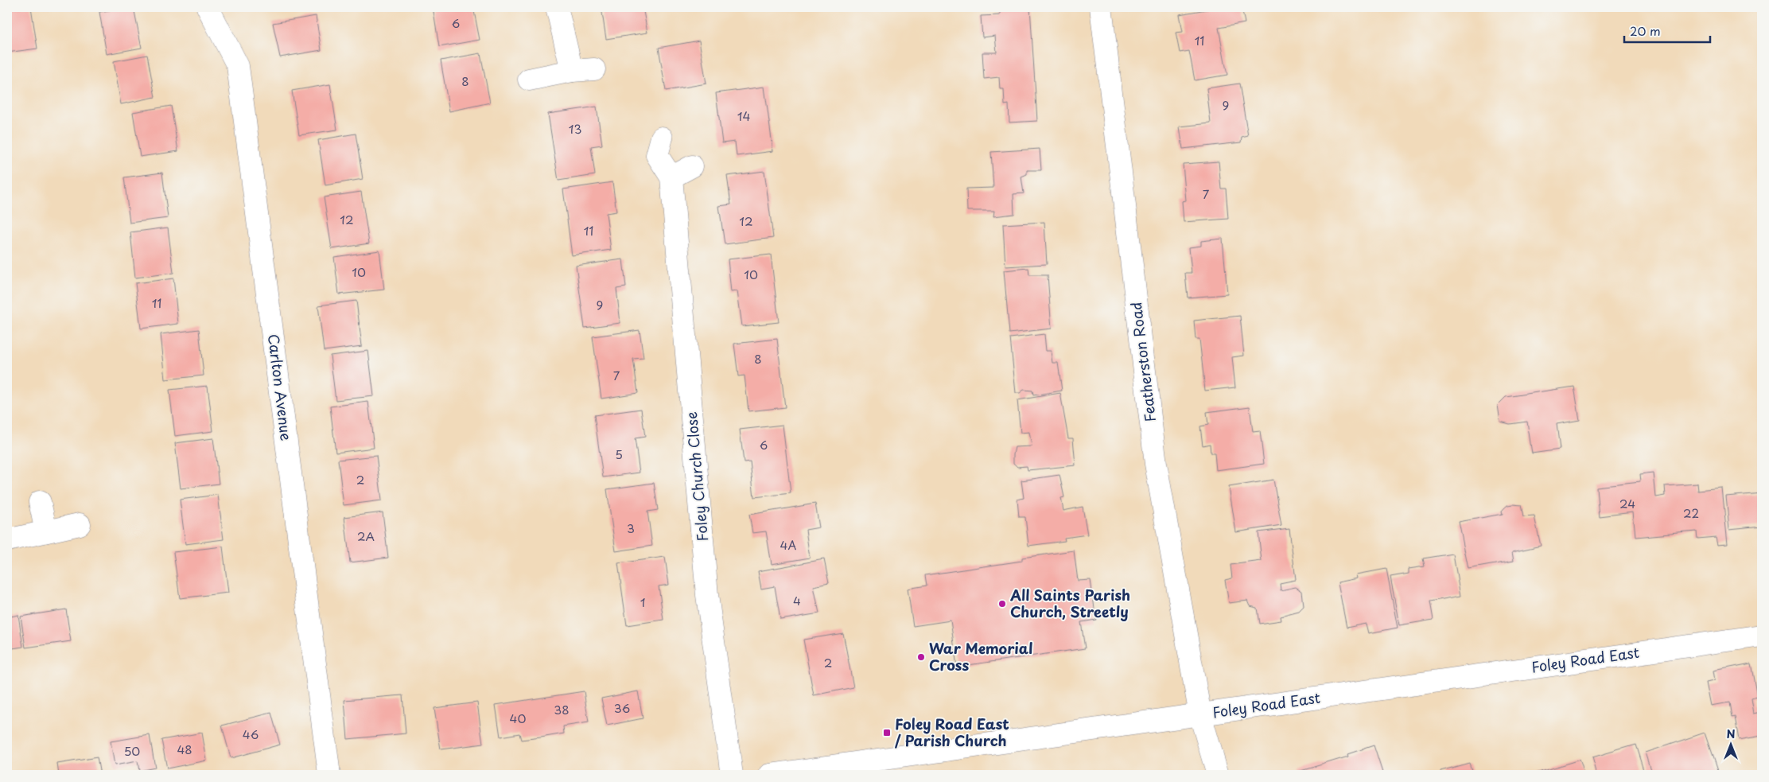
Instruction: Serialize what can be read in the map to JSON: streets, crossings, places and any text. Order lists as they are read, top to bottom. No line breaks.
{"streets":{"street":["Featherston Road","Carlton Avenue","Foley Church Close","Foley Road East"]},"crossings":[["Featherston Road","Foley Road East"]],"places":{"other":["All Saints Parish Church, Streetly","War Memorial Cross"],"transit":["Foley Road East / Parish Church"]},"house_numbers":["6","11","8","9","14","13","7","12","12","11","10","10","11","9","8","7","6","5","2","24","22","3","2A","4A","4","1","2","36","38","40","46","48","50"],"scale_bar":"20 m","north":"top"}
